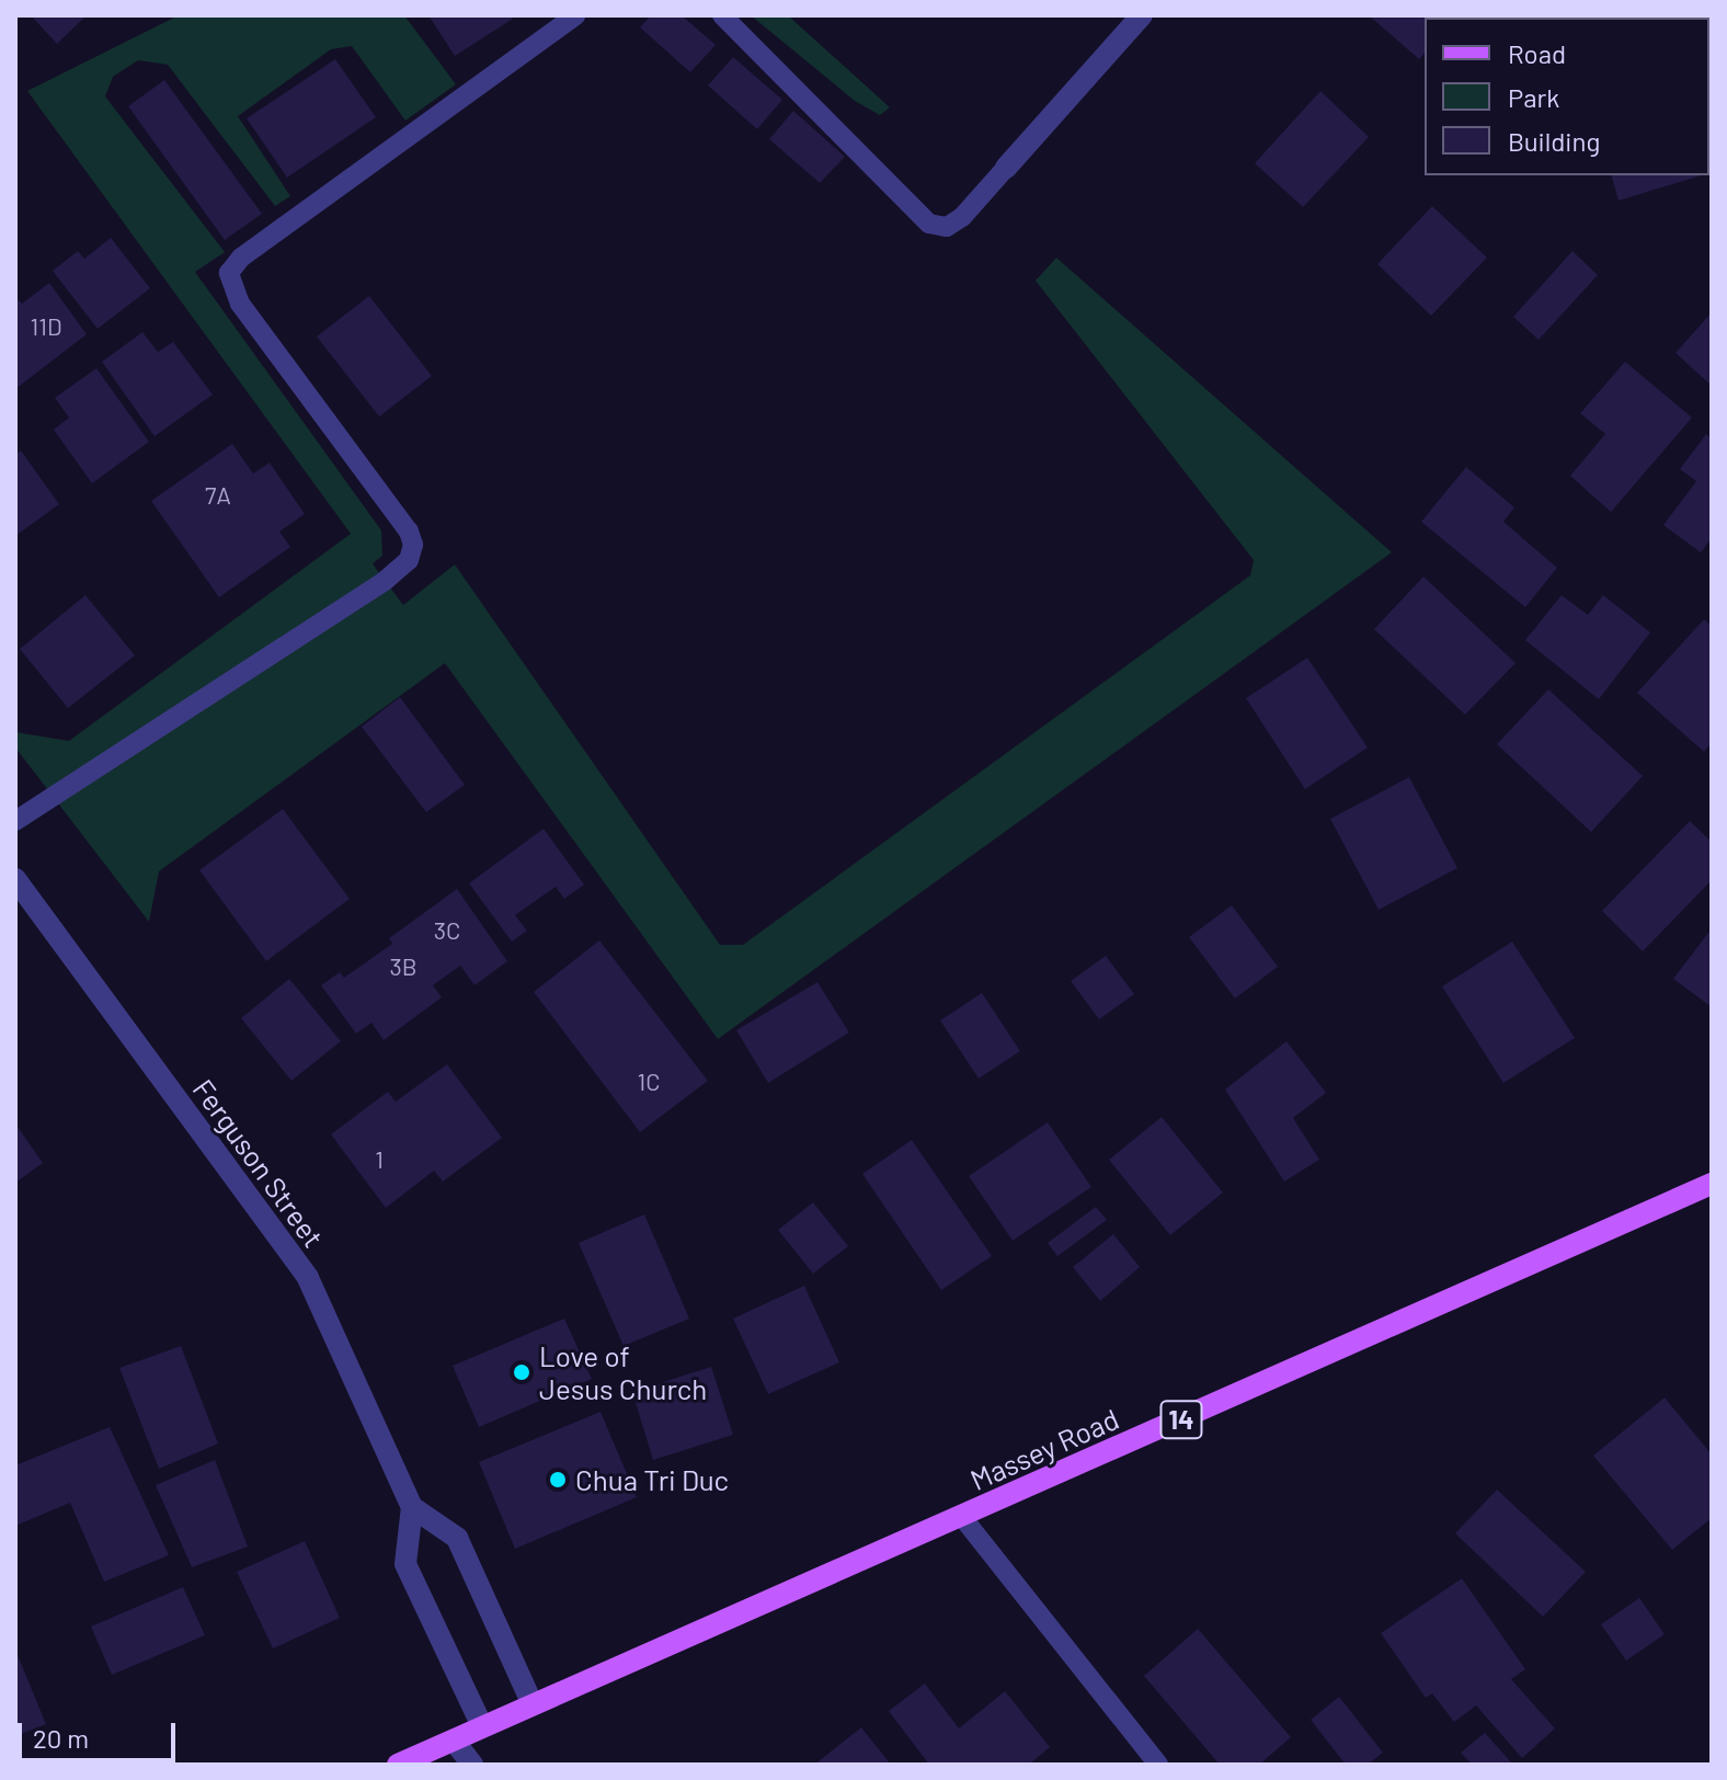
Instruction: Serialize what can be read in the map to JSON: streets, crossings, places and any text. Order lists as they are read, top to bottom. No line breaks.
{"streets":{"main road":["14","Massey Road"],"street":["Ferguson Street"]},"places":["Love of Jesus Church","Chua Tri Duc"],"house_numbers":["11D","7A","3C","3B","1C","1"],"legend":["Road","Park","Building"],"scale_bar":"20 m"}
